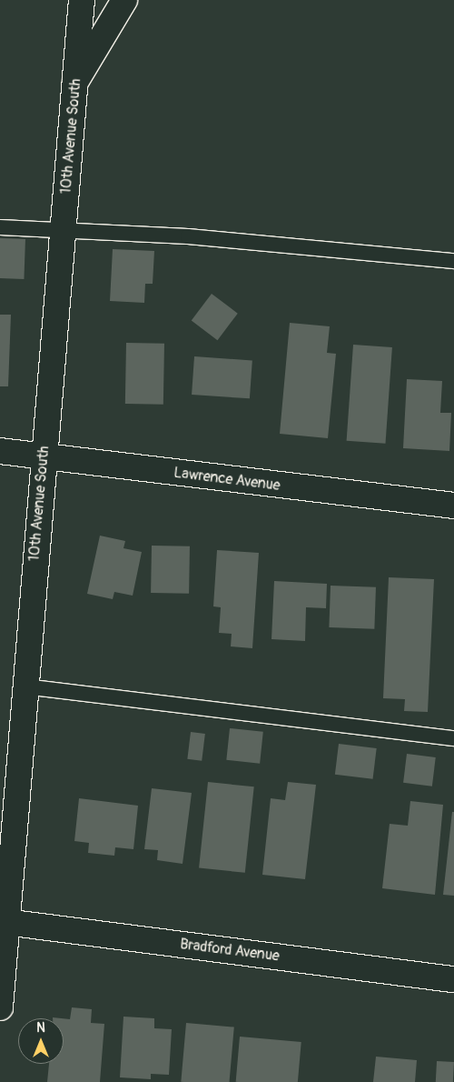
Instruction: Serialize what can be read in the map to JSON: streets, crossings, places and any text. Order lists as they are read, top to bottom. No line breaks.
{"streets":{"street":["10th Avenue South","Lawrence Avenue","Bradford Avenue"]},"crossings":[["10th Avenue South","Lawrence Avenue"],["10th Avenue South","Bradford Avenue"]],"north":"top"}
